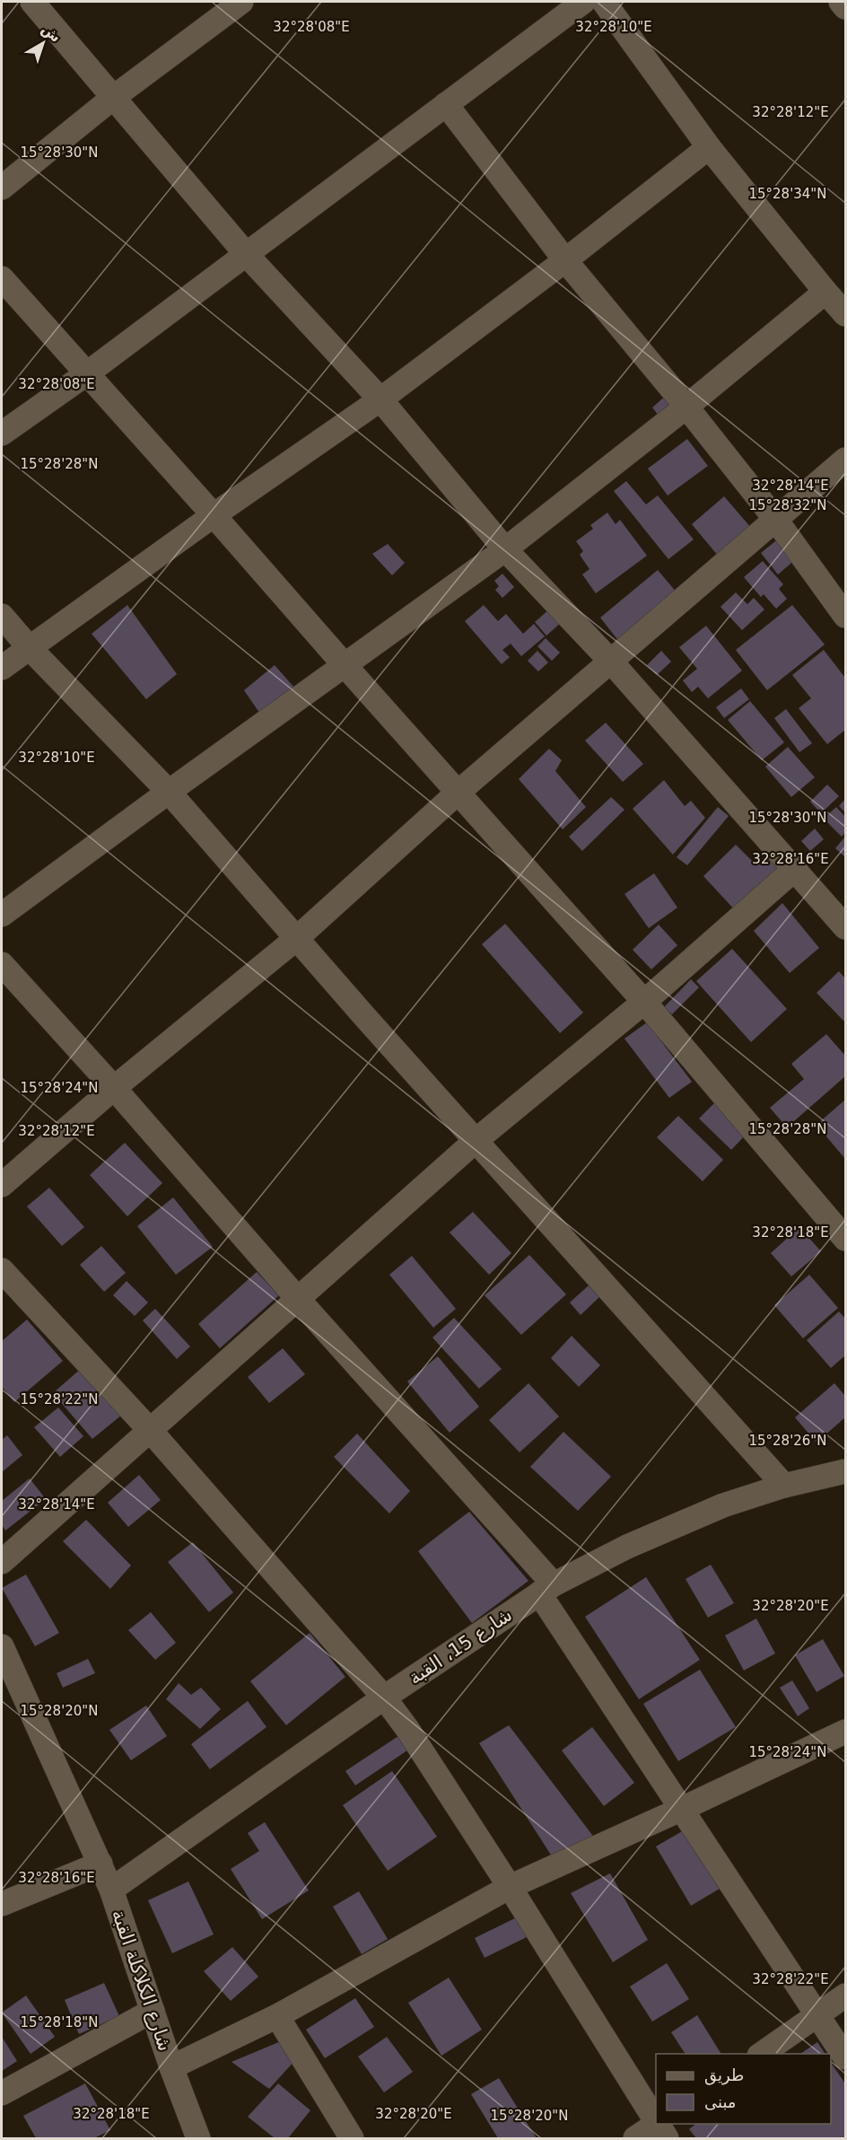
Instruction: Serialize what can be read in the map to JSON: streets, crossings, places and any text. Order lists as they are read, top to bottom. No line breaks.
{"streets":{"street":["شارع 15، القبة","شارع الكلاكلة القبة"]},"crossings":[["شارع 15، القبة","شارع الكلاكلة القبة"]],"legend":["طريق","مبنى"],"north":"top right","coordinates":["32°28'08\"E","32°28'10\"E","32°28'12\"E","15°28'30\"N","15°28'34\"N","15°28'28\"N","32°28'14\"E","15°28'32\"N","32°28'16\"E","15°28'24\"N","32°28'18\"E","15°28'22\"N","15°28'26\"N","32°28'20\"E","15°28'20\"N","32°28'22\"E","15°28'18\"N"]}
